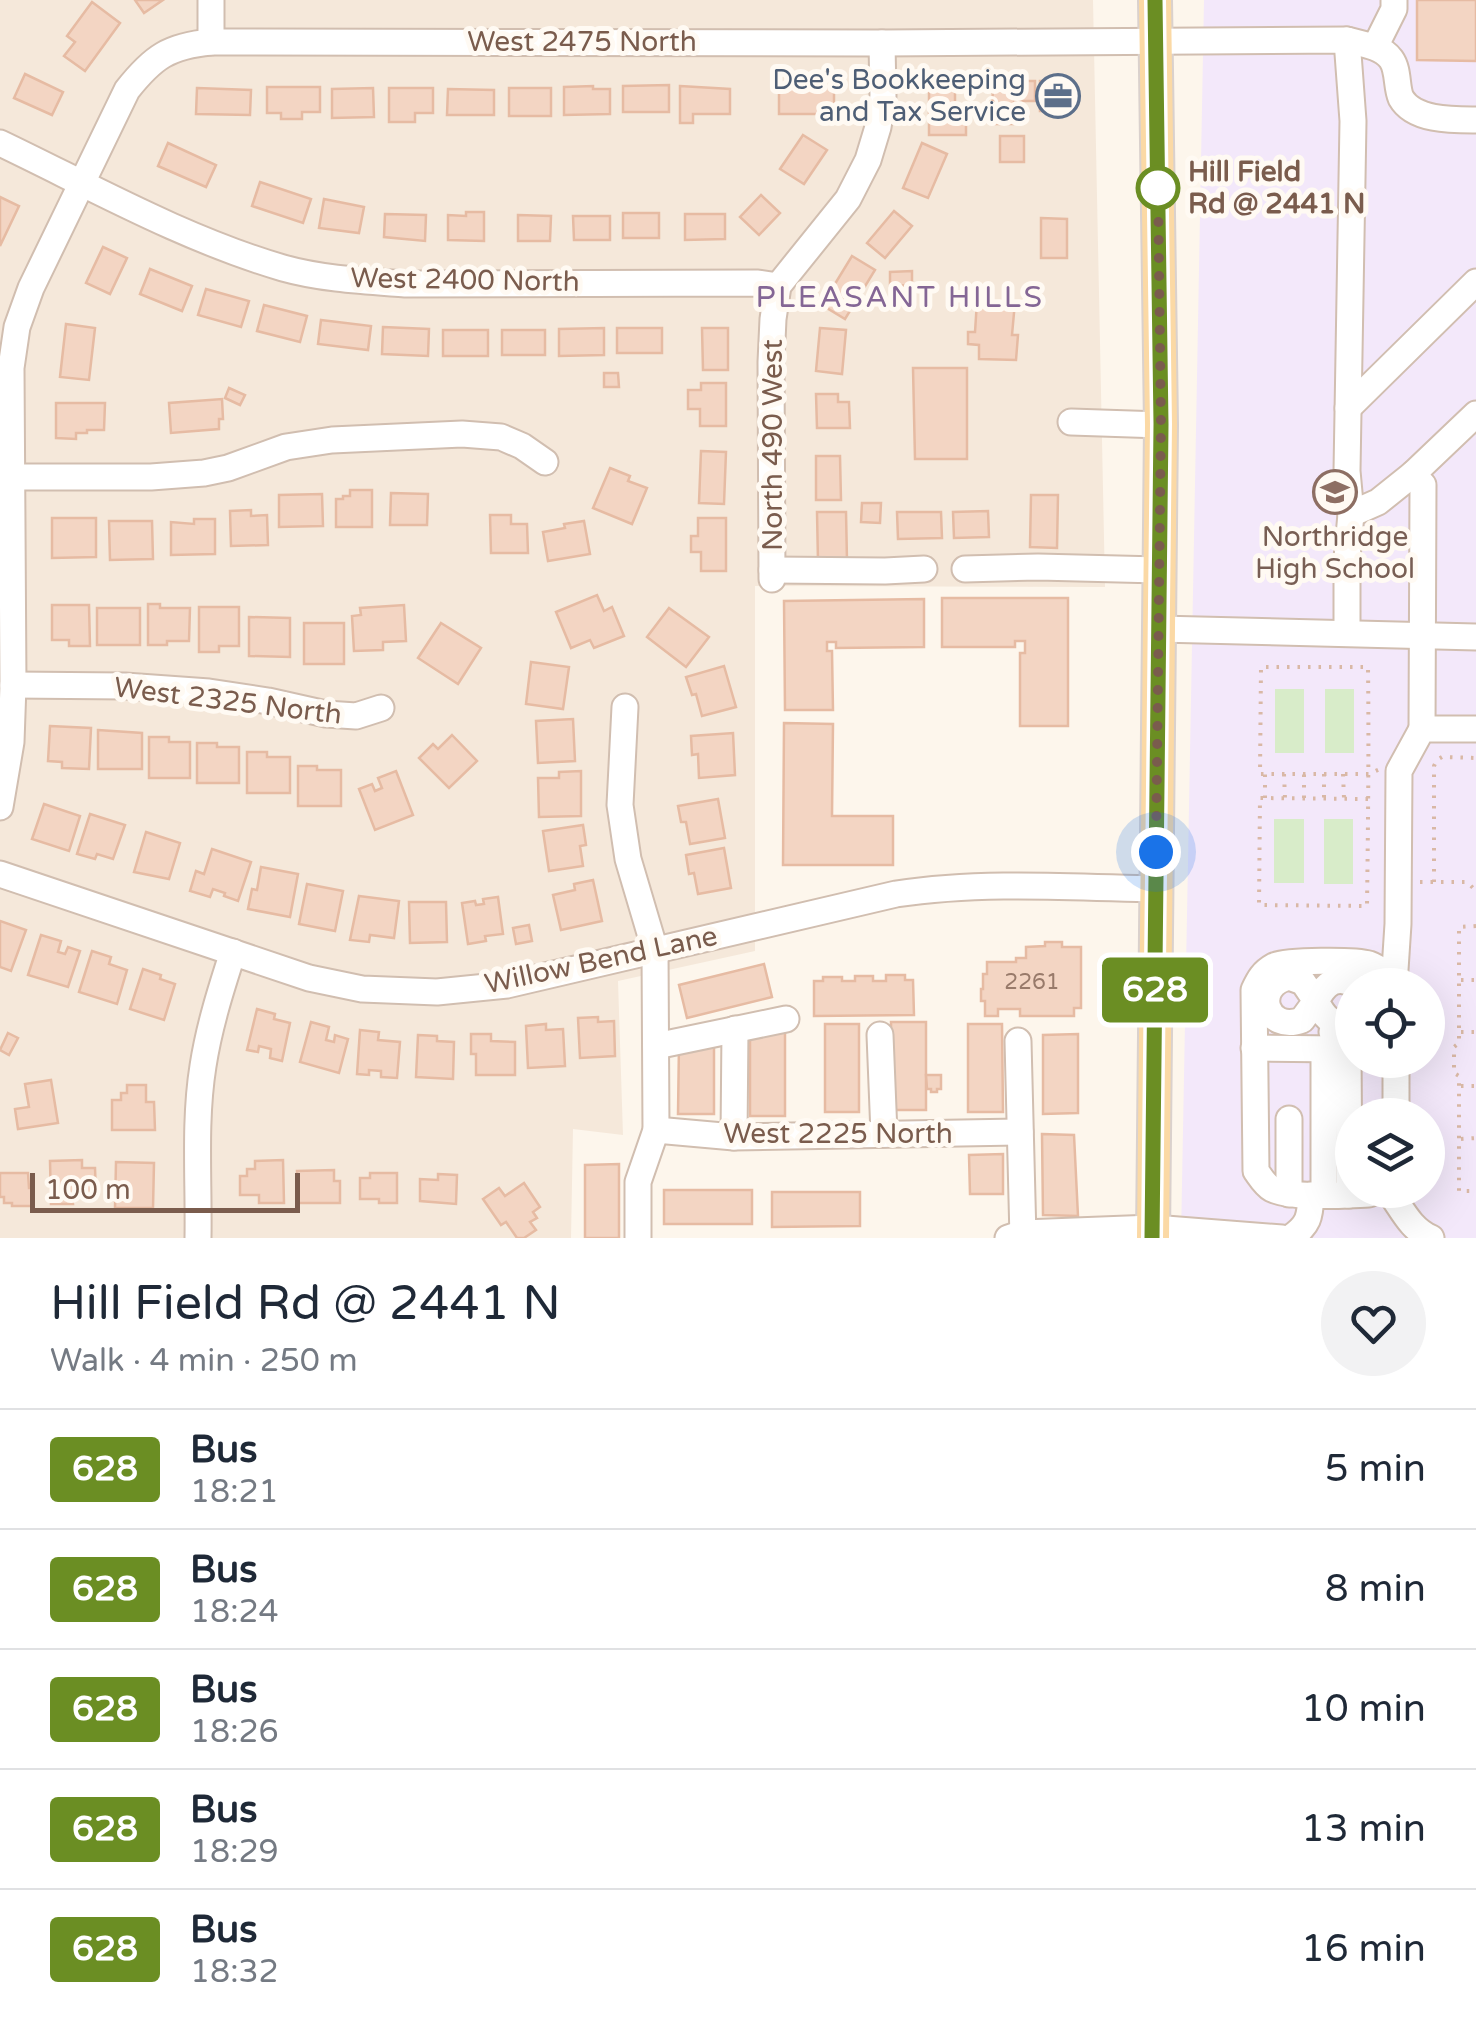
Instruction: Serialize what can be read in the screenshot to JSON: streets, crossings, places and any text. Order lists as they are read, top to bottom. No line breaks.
{"streets":{"street":["West 2475 North","West 2400 North","North 490 West","West 2325 North","Willow Bend Lane","West 2225 North"]},"crossings":[["West 2475 North","West 2400 North"],["West 2475 North","West 2325 North"],["West 2400 North","North 490 West"]],"districts":["PLEASANT HILLS"],"places":{"office":["Dee's Bookkeeping and Tax Service"],"other":["Hill Field Rd @ 2441 N"],"school or university":["Northridge High School"]},"lines":["bus line 628"],"house_numbers":["2261"],"scale_bar":"100 m","page":{"on_map":"628","scale":"100 m","heading":["Hill Field Rd @ 2441 N","Walk · 4 min · 250 m"],"list":[{"mark":"628","name":"Bus","note":"18:21","value":"5 min"},{"mark":"628","name":"Bus","note":"18:24","value":"8 min"},{"mark":"628","name":"Bus","note":"18:26","value":"10 min"},{"mark":"628","name":"Bus","note":"18:29","value":"13 min"},{"mark":"628","name":"Bus","note":"18:32","value":"16 min"}]}}
